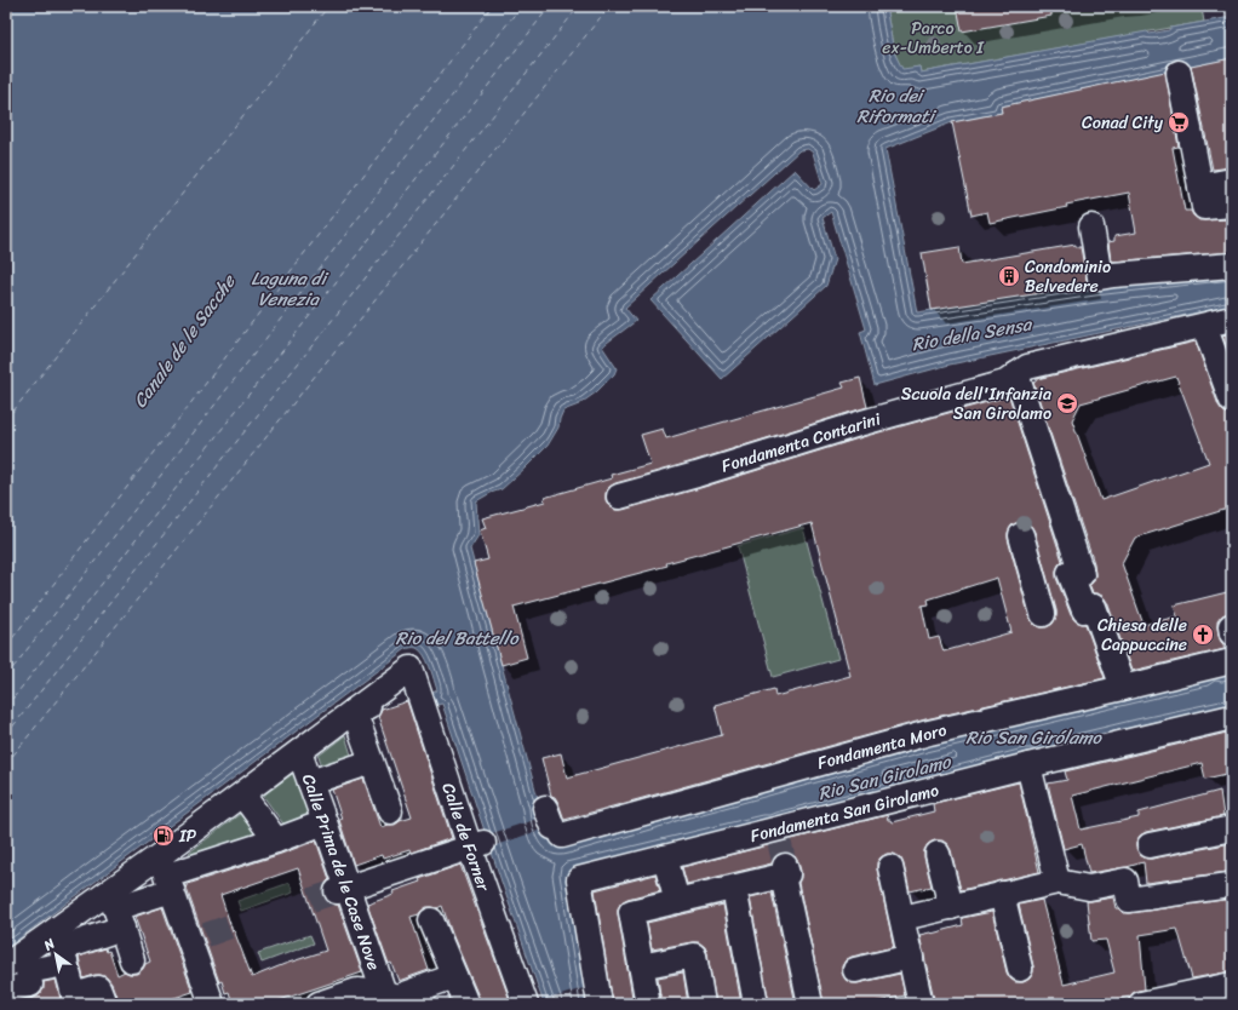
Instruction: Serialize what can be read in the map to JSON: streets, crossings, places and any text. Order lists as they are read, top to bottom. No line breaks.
{"streets":{"street":["Fondamenta Contarini","Fondamenta Moro","Fondamenta San Girolamo","Calle de Forner","Calle Prima de le Case Nove"]},"water":["Rio dei Riformati","Laguna di Venezia","Rio della Sensa","Canale de le Sacche","Rio del Battello","Rio San Girólamo","Rio San Girolamo"],"parks":["Parco ex-Umberto I"],"places":{"supermarket":["Conad City"],"building":["Condominio Belvedere"],"school or university":["Scuola dell'Infanzia San Girolamo"],"church":["Chiesa delle Cappuccine"],"fuel station":["IP"]},"north":"top left"}
